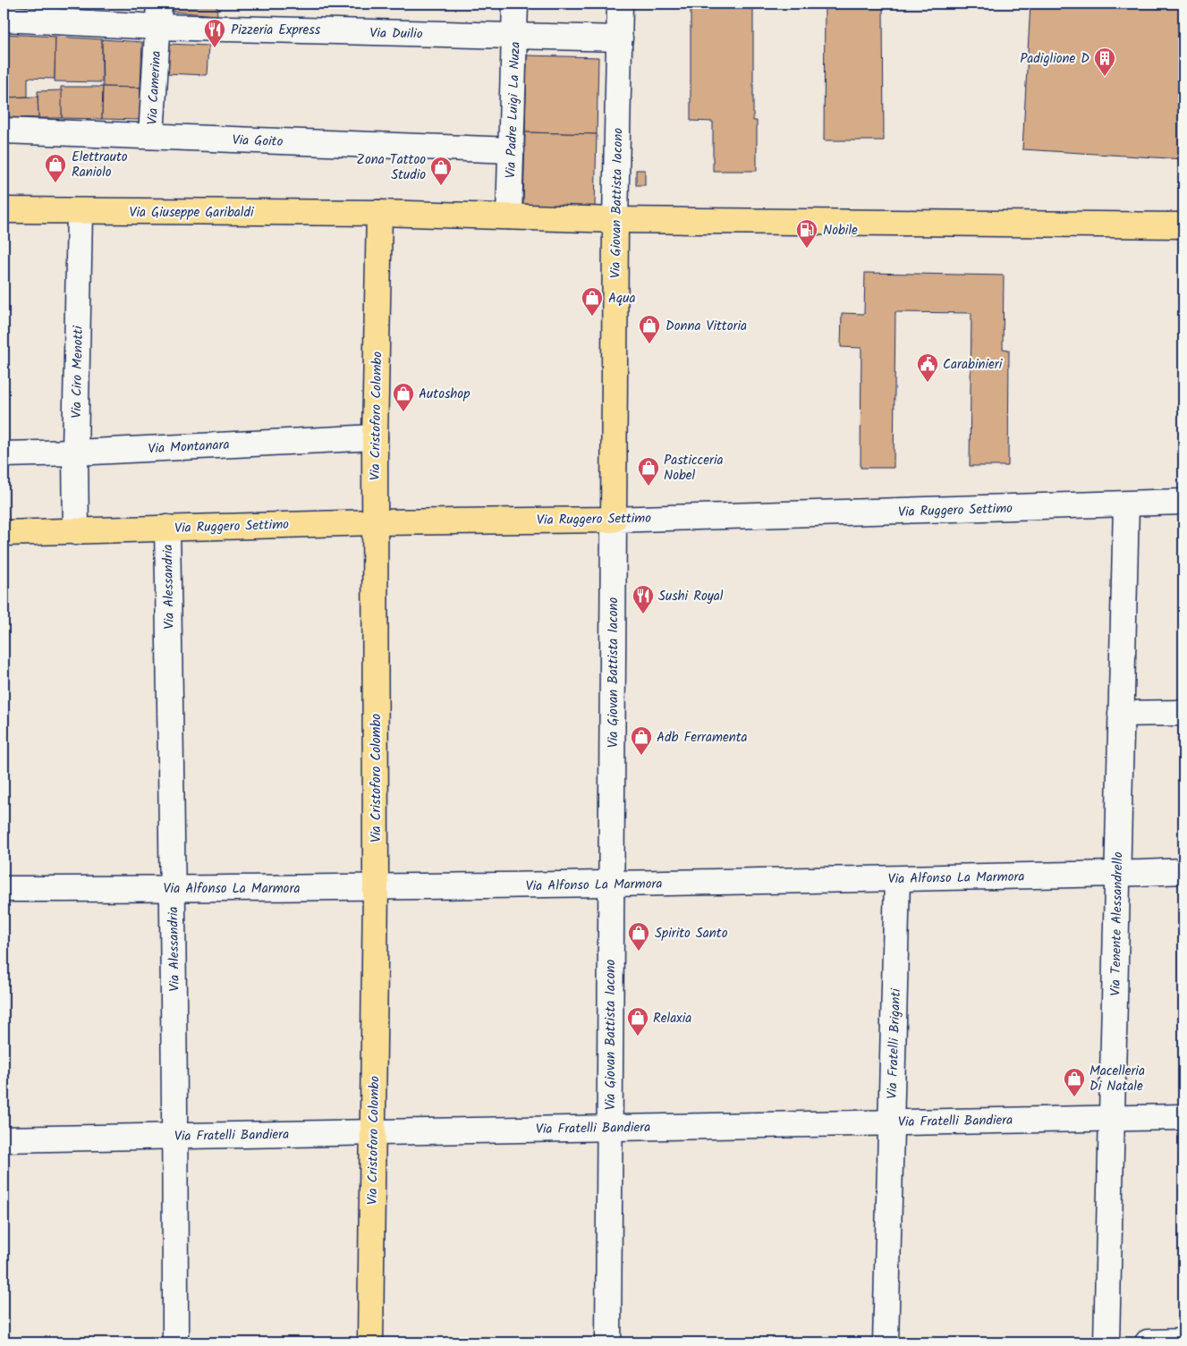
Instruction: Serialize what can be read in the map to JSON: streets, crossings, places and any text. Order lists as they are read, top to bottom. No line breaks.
{"streets":{"main road":["Via Giovan Battista Iacono","Via Giuseppe Garibaldi","Via Cristoforo Colombo","Via Ruggero Settimo"],"street":["Via Duilio","Via Camerina","Via Padre Luigi La Nuza","Via Goito","Via Ciro Menotti","Via Montanara","Via Alessandria","Via Alfonso La Marmora","Via Tenente Alessandrello","Via Fratelli Briganti","Via Fratelli Bandiera"]},"crossings":[["Via Duilio","Via Camerina"],["Via Duilio","Via Padre Luigi La Nuza"],["Via Duilio","Via Giovan Battista Iacono"],["Via Camerina","Via Goito"],["Via Padre Luigi La Nuza","Via Goito"],["Via Padre Luigi La Nuza","Via Giuseppe Garibaldi"],["Via Giovan Battista Iacono","Via Giuseppe Garibaldi"],["Via Giovan Battista Iacono","Via Ruggero Settimo"],["Via Giovan Battista Iacono","Via Alfonso La Marmora"],["Via Giovan Battista Iacono","Via Fratelli Bandiera"],["Via Giuseppe Garibaldi","Via Ciro Menotti"],["Via Giuseppe Garibaldi","Via Cristoforo Colombo"],["Via Ciro Menotti","Via Montanara"],["Via Ciro Menotti","Via Ruggero Settimo"],["Via Cristoforo Colombo","Via Montanara"],["Via Cristoforo Colombo","Via Ruggero Settimo"],["Via Cristoforo Colombo","Via Alfonso La Marmora"],["Via Cristoforo Colombo","Via Fratelli Bandiera"],["Via Ruggero Settimo","Via Alessandria"],["Via Ruggero Settimo","Via Tenente Alessandrello"],["Via Alessandria","Via Alfonso La Marmora"],["Via Alessandria","Via Fratelli Bandiera"],["Via Alfonso La Marmora","Via Tenente Alessandrello"],["Via Alfonso La Marmora","Via Fratelli Briganti"],["Via Tenente Alessandrello","Via Fratelli Bandiera"],["Via Fratelli Briganti","Via Fratelli Bandiera"]],"places":{"restaurant":["Pizzeria Express","Sushi Royal"],"building":["Padiglione D"],"shop":["Elettrauto Raniolo","Zona Tattoo Studio","Aqua","Donna Vittoria","Autoshop","Pasticceria Nobel","Adb Ferramenta","Spirito Santo","Relaxia","Macelleria Di Natale"],"fuel station":["Nobile"],"public building":["Carabinieri"]}}
